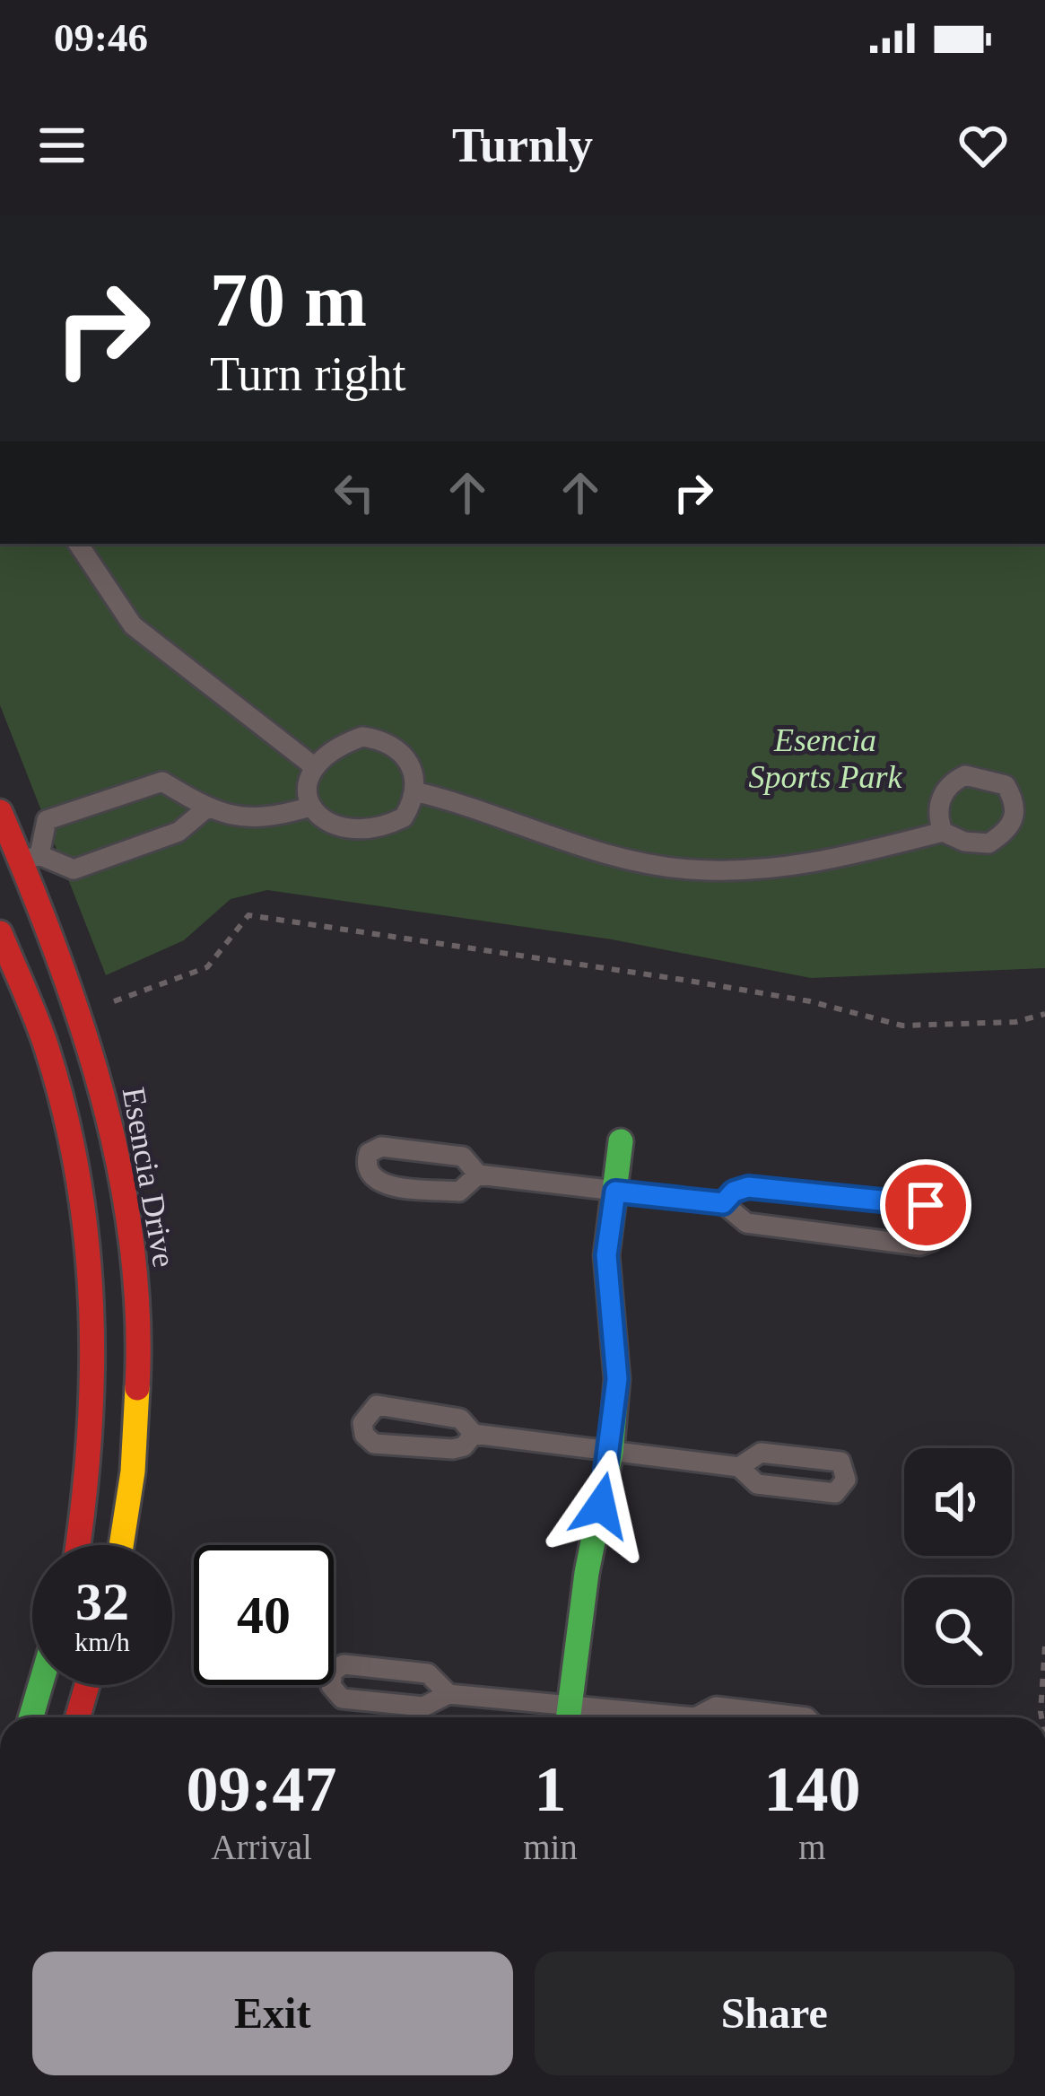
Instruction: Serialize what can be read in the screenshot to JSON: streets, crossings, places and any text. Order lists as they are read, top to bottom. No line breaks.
{"streets":{"street":["Esencia Drive"]},"parks":["Esencia Sports Park"],"page":{"status":"09:46","header":"Turnly","turn":["70 m","Turn right"],"speed":"32 km/h","limit":"40","eta":["09:47","Arrival","1","min","140","m"],"buttons":["Exit","Share"]}}
